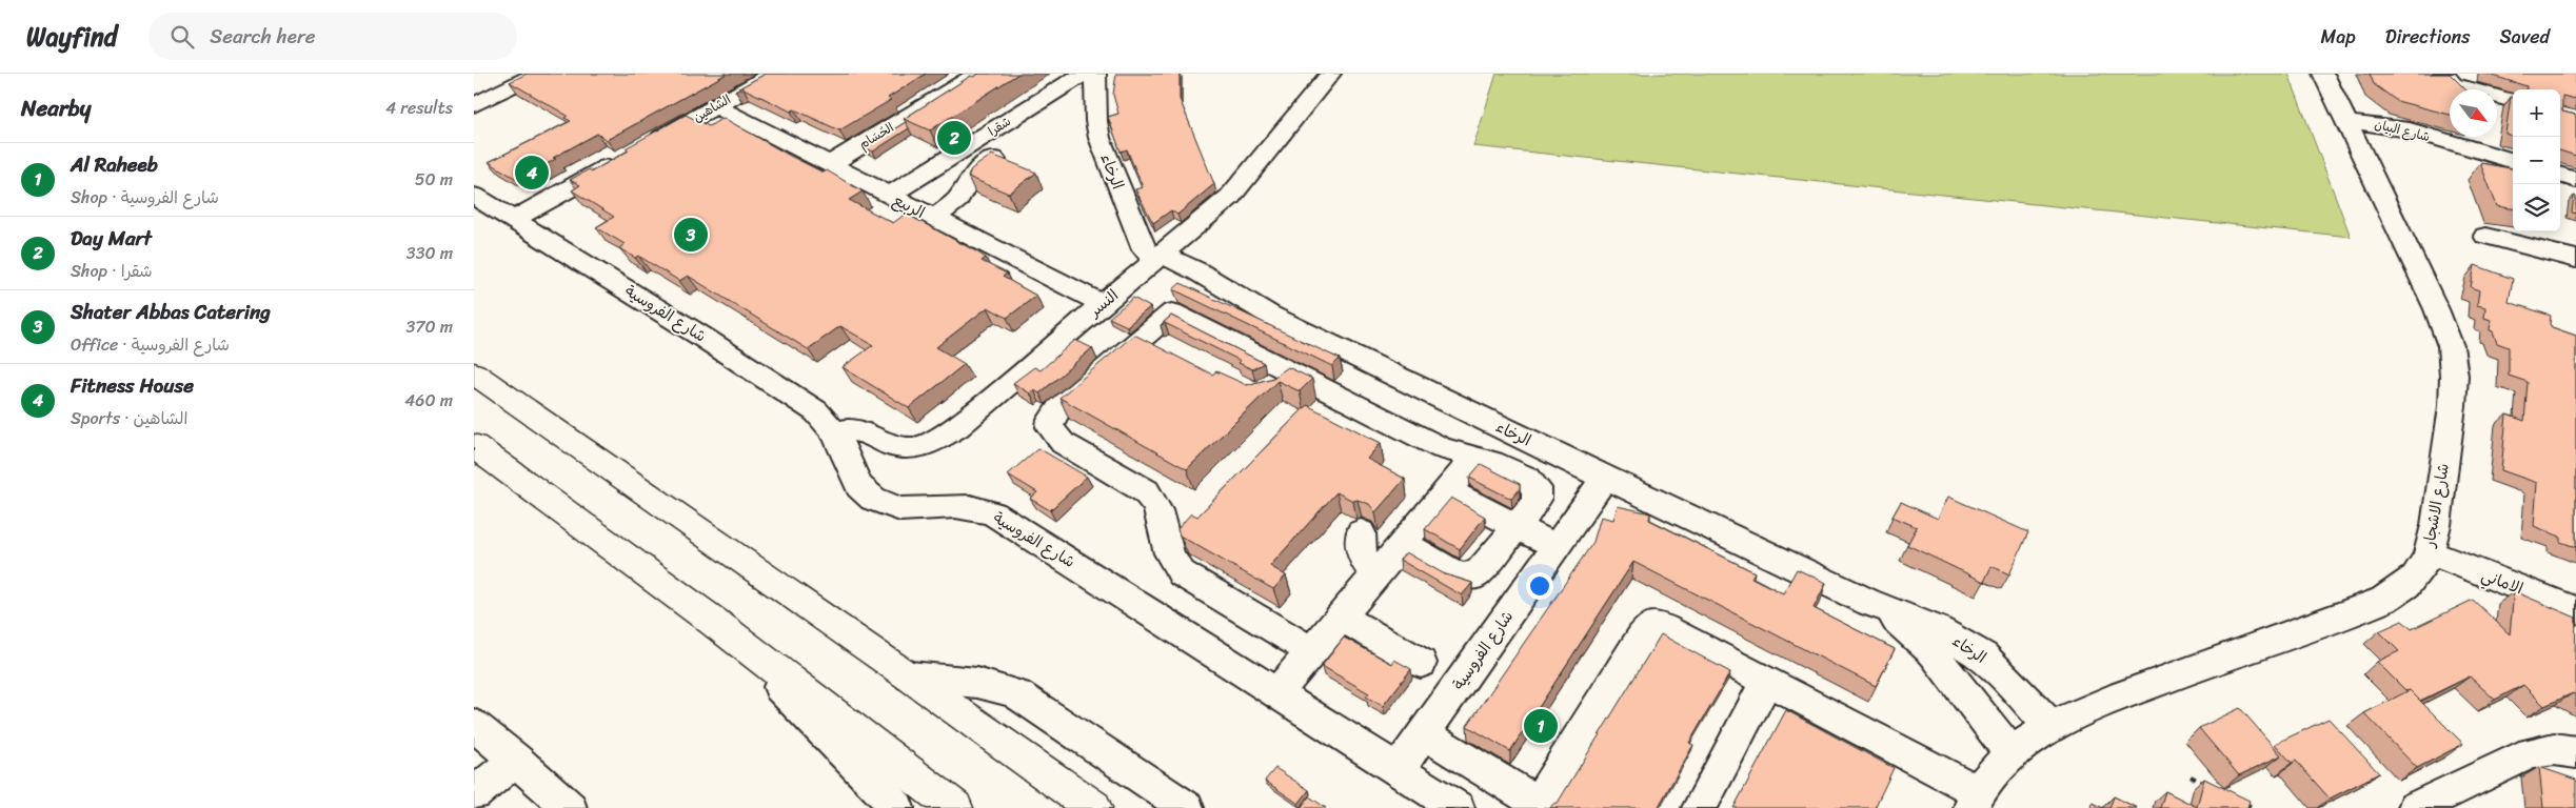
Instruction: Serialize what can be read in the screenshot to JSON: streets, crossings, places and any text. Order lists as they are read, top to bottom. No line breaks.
{"streets":{"street":["الشاهين","شقرا","شارع البيان","الحُسَام","الرخاء","الربيع","النسر","شارع الفروسية","شارع الاشجار","الاماني"]},"crossings":[["الشاهين","الربيع"],["الشاهين","شارع الفروسية"],["شقرا","الربيع"],["شارع البيان","شارع الاشجار"],["الحُسَام","الربيع"],["الرخاء","النسر"],["الرخاء","شارع الفروسية"],["الرخاء","شارع الاشجار"],["الربيع","النسر"],["النسر","شارع الفروسية"],["شارع الاشجار","الاماني"]],"north":"bottom right","page":{"header":"Wayfind","search":"Search here","nav":["Map","Directions","Saved"],"heading":["Nearby","4 results"],"map_buttons":["+","−"],"pins":["2","4","3","1"],"list":[{"mark":"1","name":"Al Raheeb","note":"Shop · شارع الفروسية","value":"50 m"},{"mark":"2","name":"Day Mart","note":"Shop · شقرا","value":"330 m"},{"mark":"3","name":"Shater Abbas Catering","note":"Office · شارع الفروسية","value":"370 m"},{"mark":"4","name":"Fitness House","note":"Sports · الشاهين","value":"460 m"}]}}
